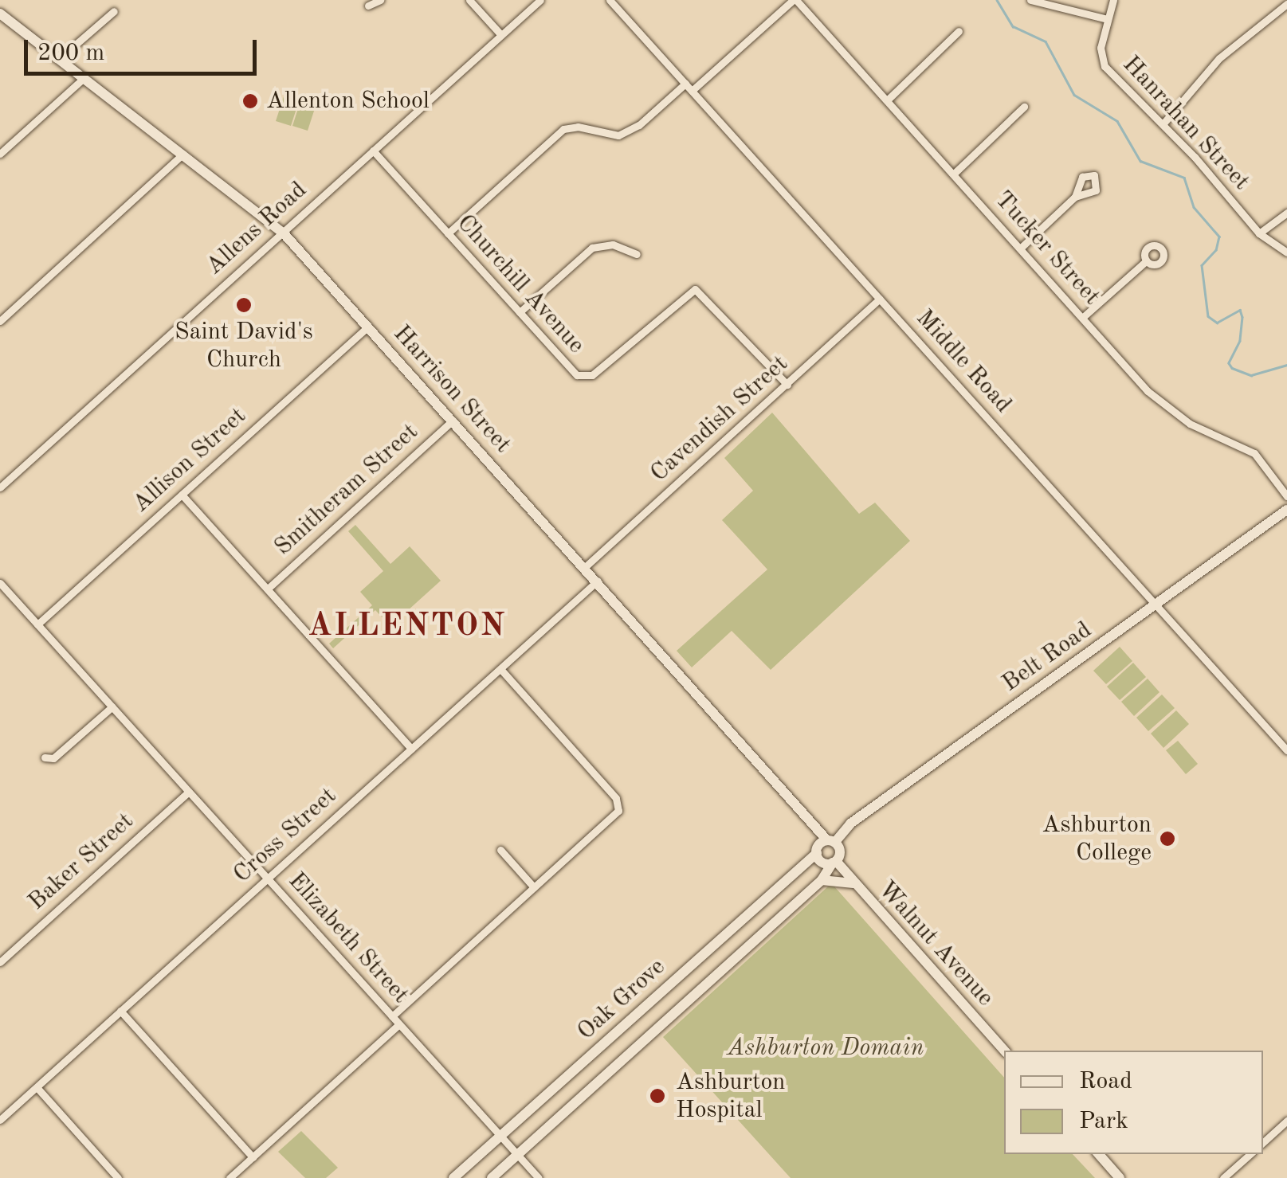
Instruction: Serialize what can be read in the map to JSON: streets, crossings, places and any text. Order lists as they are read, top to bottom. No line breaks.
{"streets":{"street":["Hanrahan Street","Allens Road","Tucker Street","Churchill Avenue","Middle Road","Harrison Street","Cavendish Street","Allison Street","Smitheram Street","Belt Road","Cross Street","Baker Street","Elizabeth Street","Walnut Avenue","Oak Grove"]},"crossings":[["Allens Road","Churchill Avenue"],["Allens Road","Harrison Street"],["Churchill Avenue","Cavendish Street"],["Middle Road","Cavendish Street"],["Middle Road","Belt Road"],["Harrison Street","Cavendish Street"],["Harrison Street","Allison Street"],["Harrison Street","Smitheram Street"],["Harrison Street","Belt Road"],["Harrison Street","Cross Street"],["Allison Street","Elizabeth Street"],["Belt Road","Walnut Avenue"],["Belt Road","Oak Grove"],["Cross Street","Elizabeth Street"],["Baker Street","Elizabeth Street"],["Elizabeth Street","Oak Grove"],["Walnut Avenue","Oak Grove"]],"districts":["ALLENTON"],"parks":["Ashburton Domain"],"places":["Allenton School","Saint David's Church","Ashburton College","Ashburton Hospital"],"legend":["Road","Park"],"scale_bar":"200 m"}
